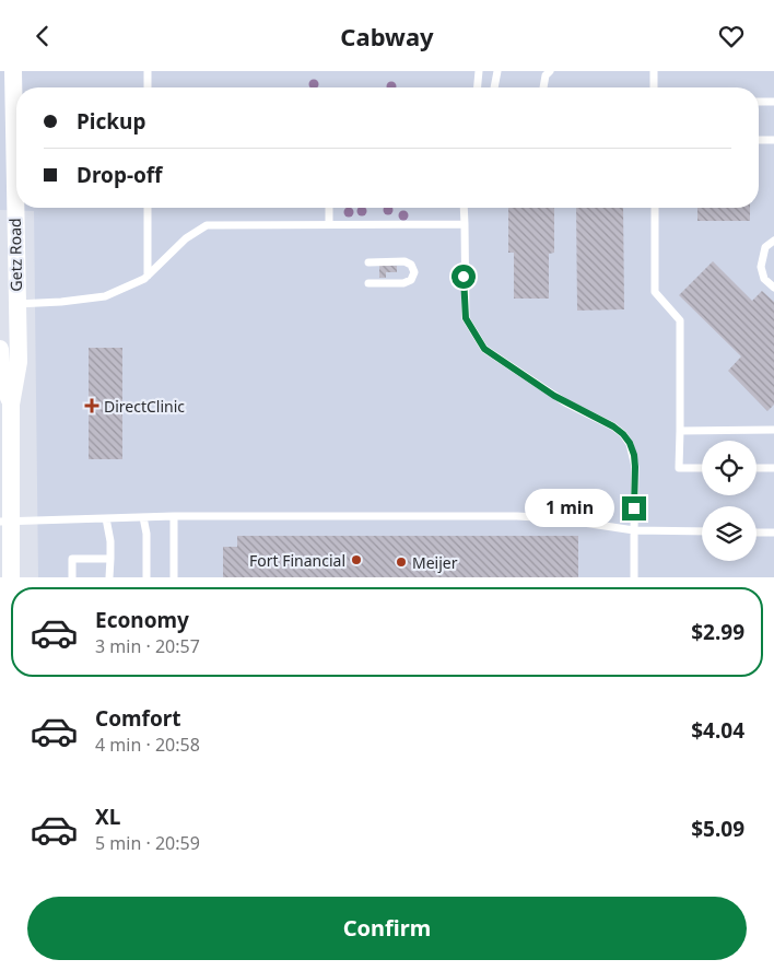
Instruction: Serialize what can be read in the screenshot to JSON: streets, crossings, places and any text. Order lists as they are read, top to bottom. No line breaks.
{"streets":{"street":["Getz Road"]},"places":{"health":["DirectClinic"],"other":["Fort Financial","Meijer"]},"page":{"header":"Cabway","banner":["Pickup","Drop-off"],"bubble":"1 min","list":[{"name":"Economy","note":"3 min · 20:57","value":"$2.99"},{"name":"Comfort","note":"4 min · 20:58","value":"$4.04"},{"name":"XL","note":"5 min · 20:59","value":"$5.09"}],"buttons":"Confirm"}}
